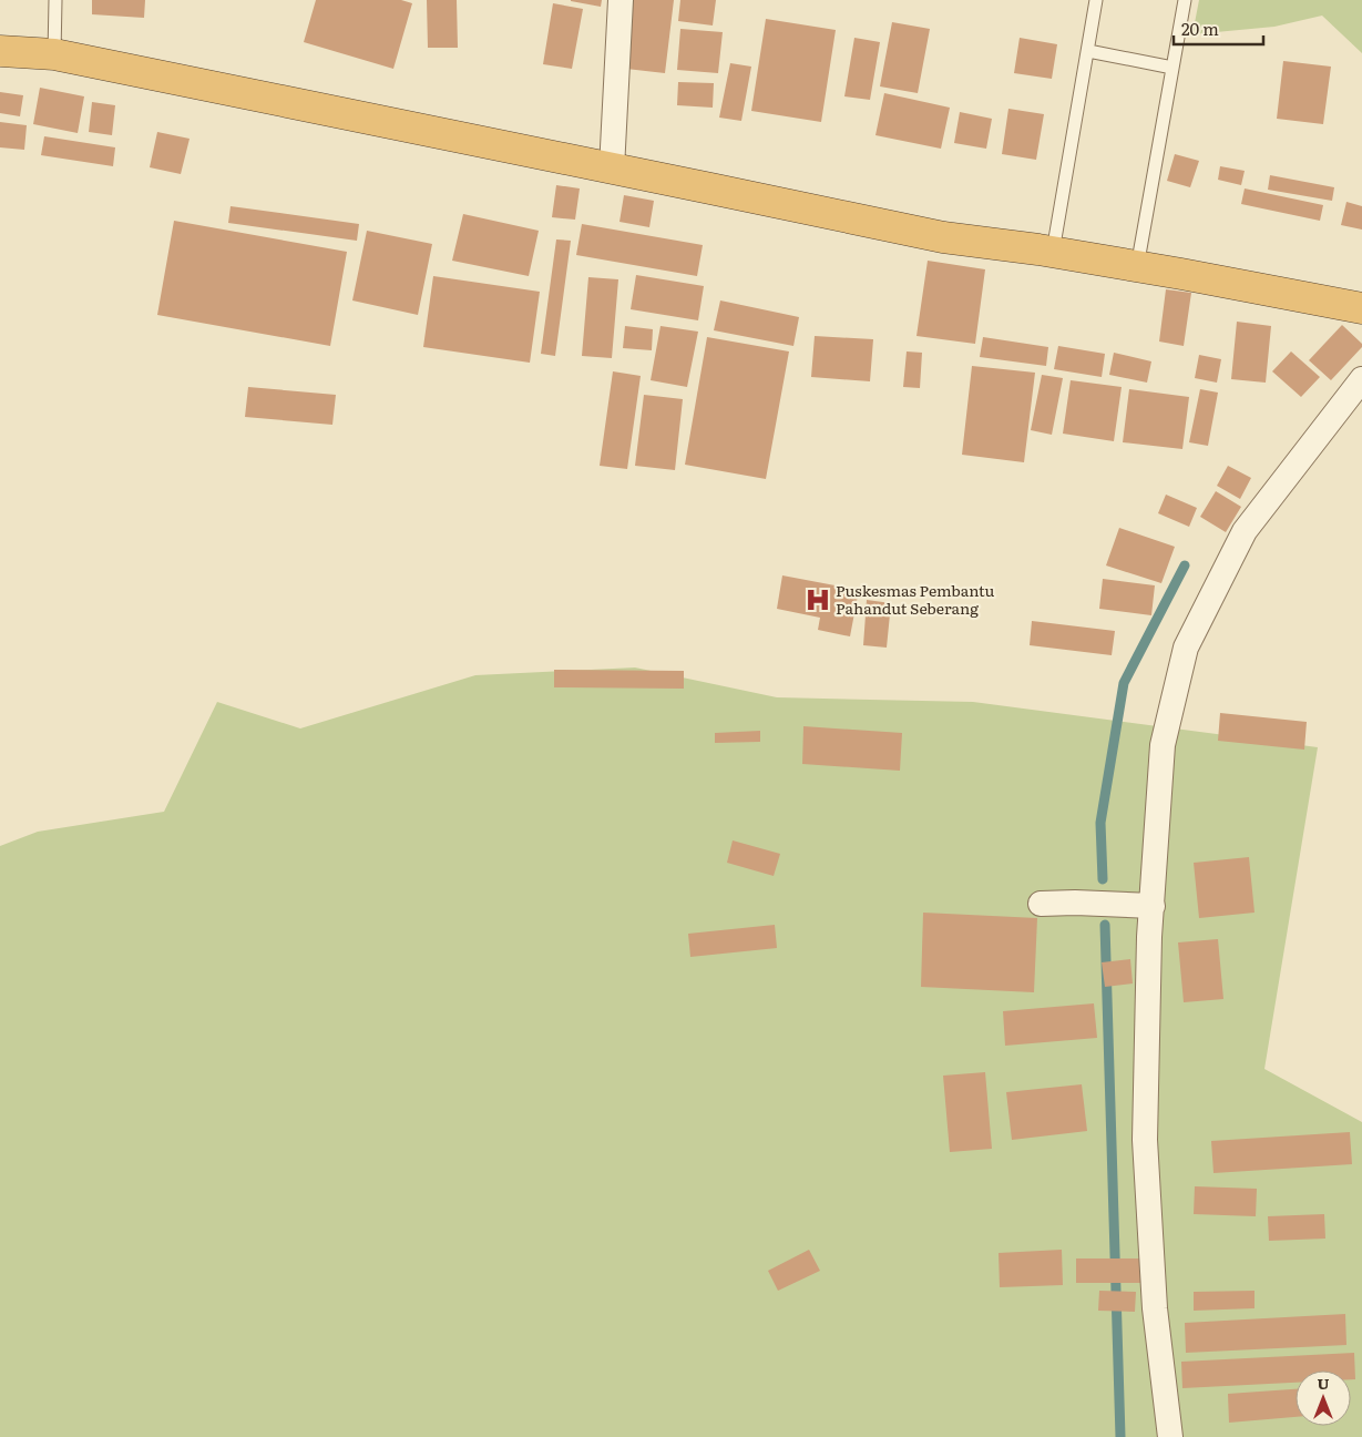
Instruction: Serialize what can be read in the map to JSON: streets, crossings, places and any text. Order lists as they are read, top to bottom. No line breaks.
{"places":{"hospital":["Puskesmas Pembantu Pahandut Seberang"]},"scale_bar":"20 m","north":"top"}
